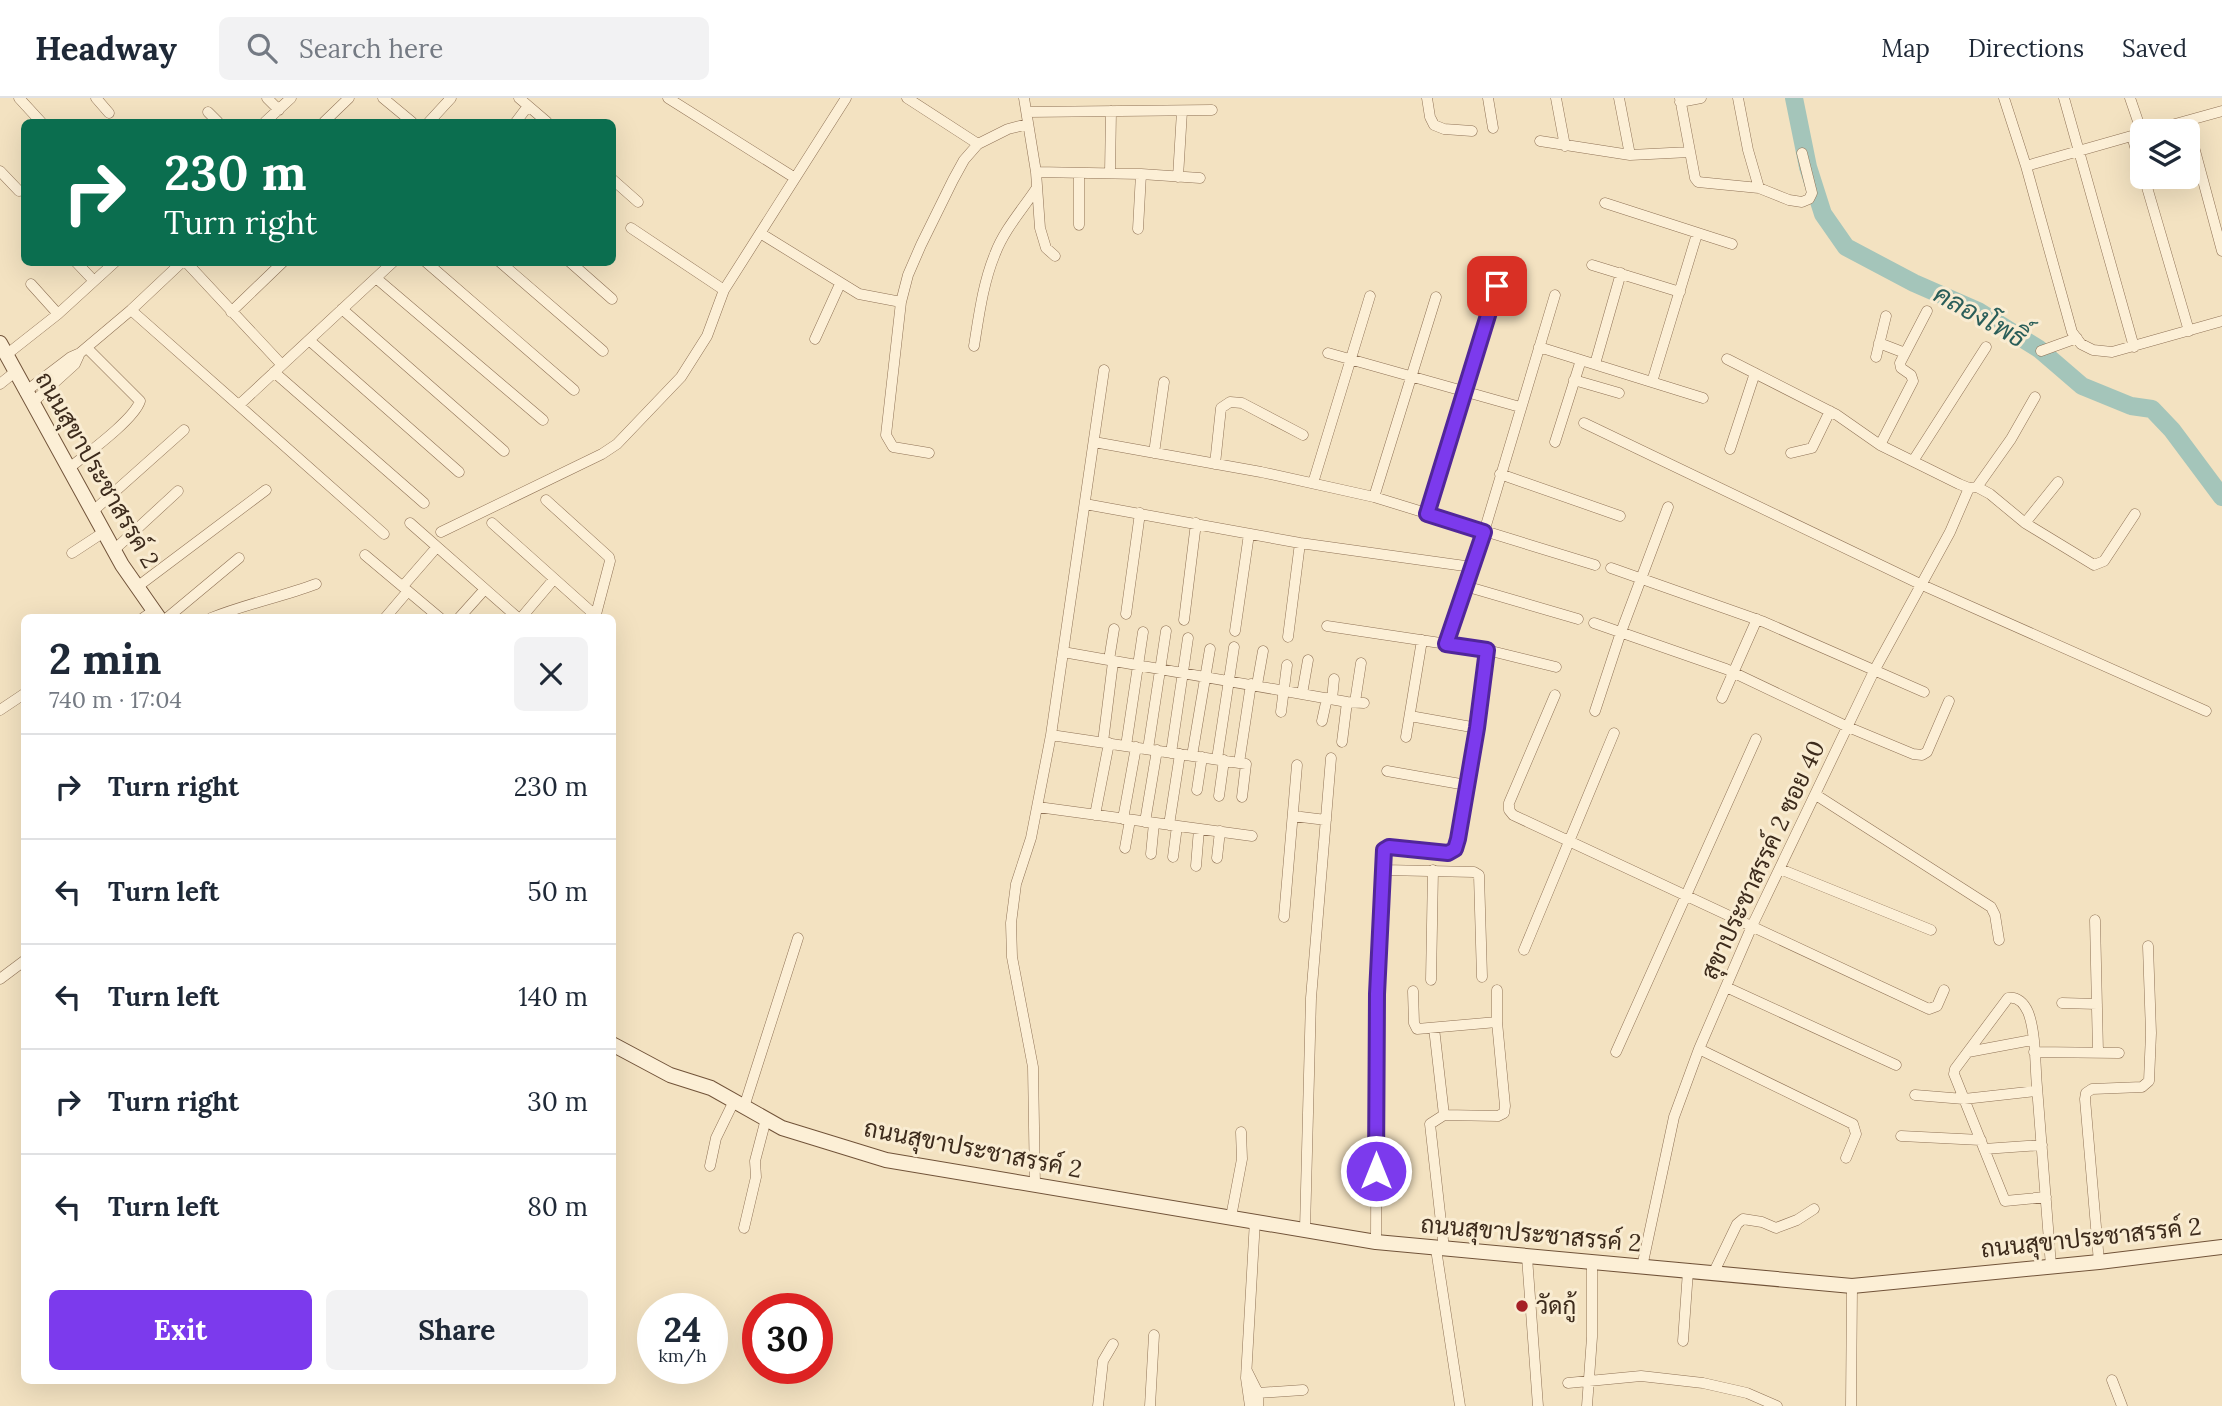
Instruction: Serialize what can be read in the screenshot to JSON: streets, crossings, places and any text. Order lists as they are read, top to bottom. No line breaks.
{"streets":{"street":["ถนนสุขาประชาสรรค์ 2","สุขาประชาสรรค์ 2 ซอย 40"]},"crossings":[["ถนนสุขาประชาสรรค์ 2","สุขาประชาสรรค์ 2 ซอย 40"]],"water":["คลองโพธิ์"],"places":["วัดกู้"],"page":{"header":"Headway","search":"Search here","nav":["Map","Directions","Saved"],"turn":["230 m","Turn right"],"heading":["2 min","740 m · 17:04"],"list":[{"name":"Turn right","value":"230 m"},{"name":"Turn left","value":"50 m"},{"name":"Turn left","value":"140 m"},{"name":"Turn right","value":"30 m"},{"name":"Turn left","value":"80 m"}],"buttons":["Exit","Share"],"speed":"24 km/h","limit":"30"}}
